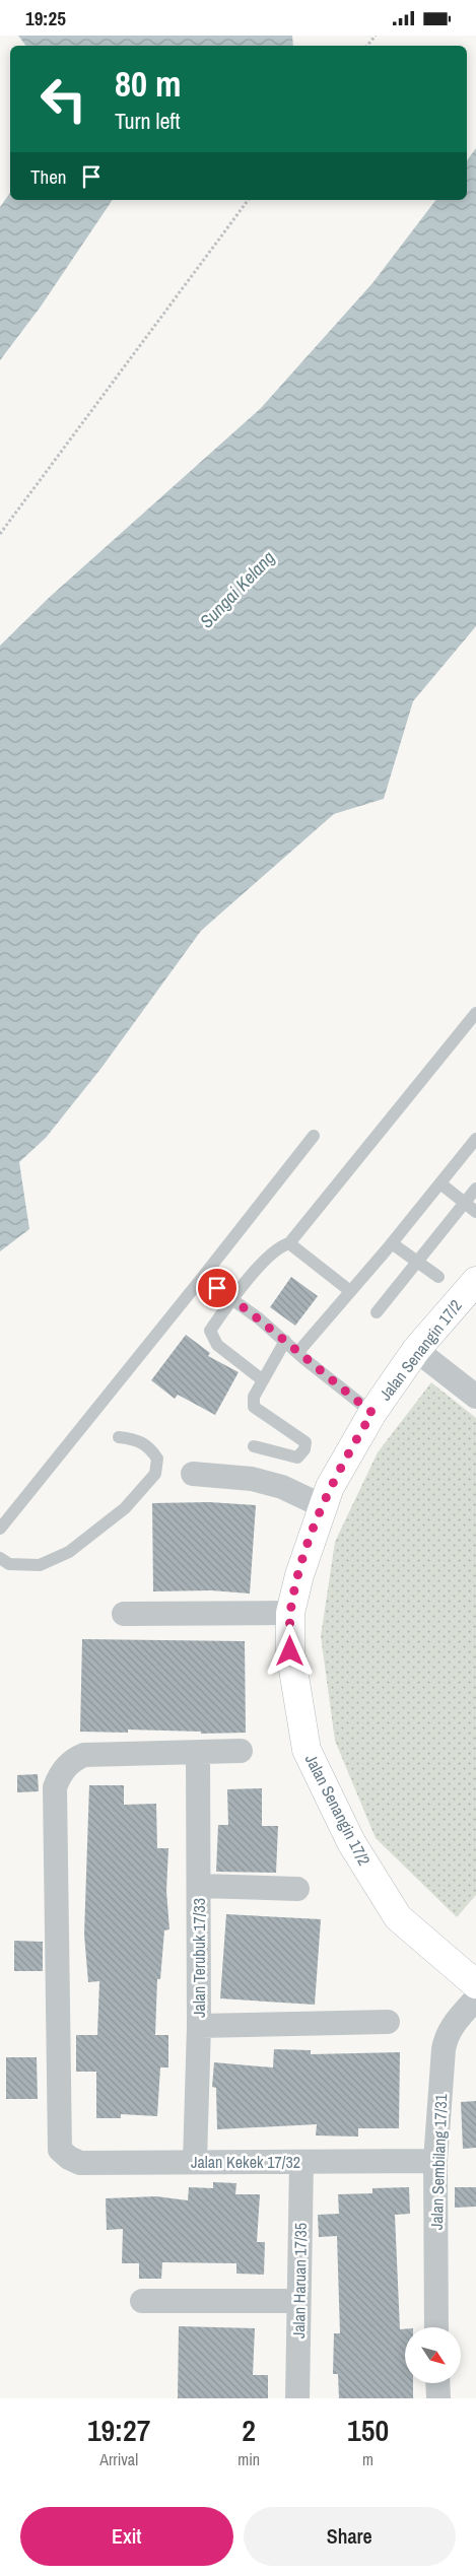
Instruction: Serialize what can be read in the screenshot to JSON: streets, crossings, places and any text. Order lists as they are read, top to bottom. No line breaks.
{"streets":{"street":["Jalan Senangin 17/2","Jalan Terubuk 17/33","Jalan Kekek 17/32","Jalan Sembilang 17/31","Jalan Haruan 17/35"]},"crossings":[["Jalan Terubuk 17/33","Jalan Kekek 17/32"],["Jalan Kekek 17/32","Jalan Sembilang 17/31"],["Jalan Kekek 17/32","Jalan Haruan 17/35"]],"water":["Sungai Kelang"],"north":"bottom right","page":{"status":"19:25","turn":["80 m","Turn left"],"then":"Then","eta":["19:27","Arrival","2","min","150","m"],"buttons":["Exit","Share"]}}
